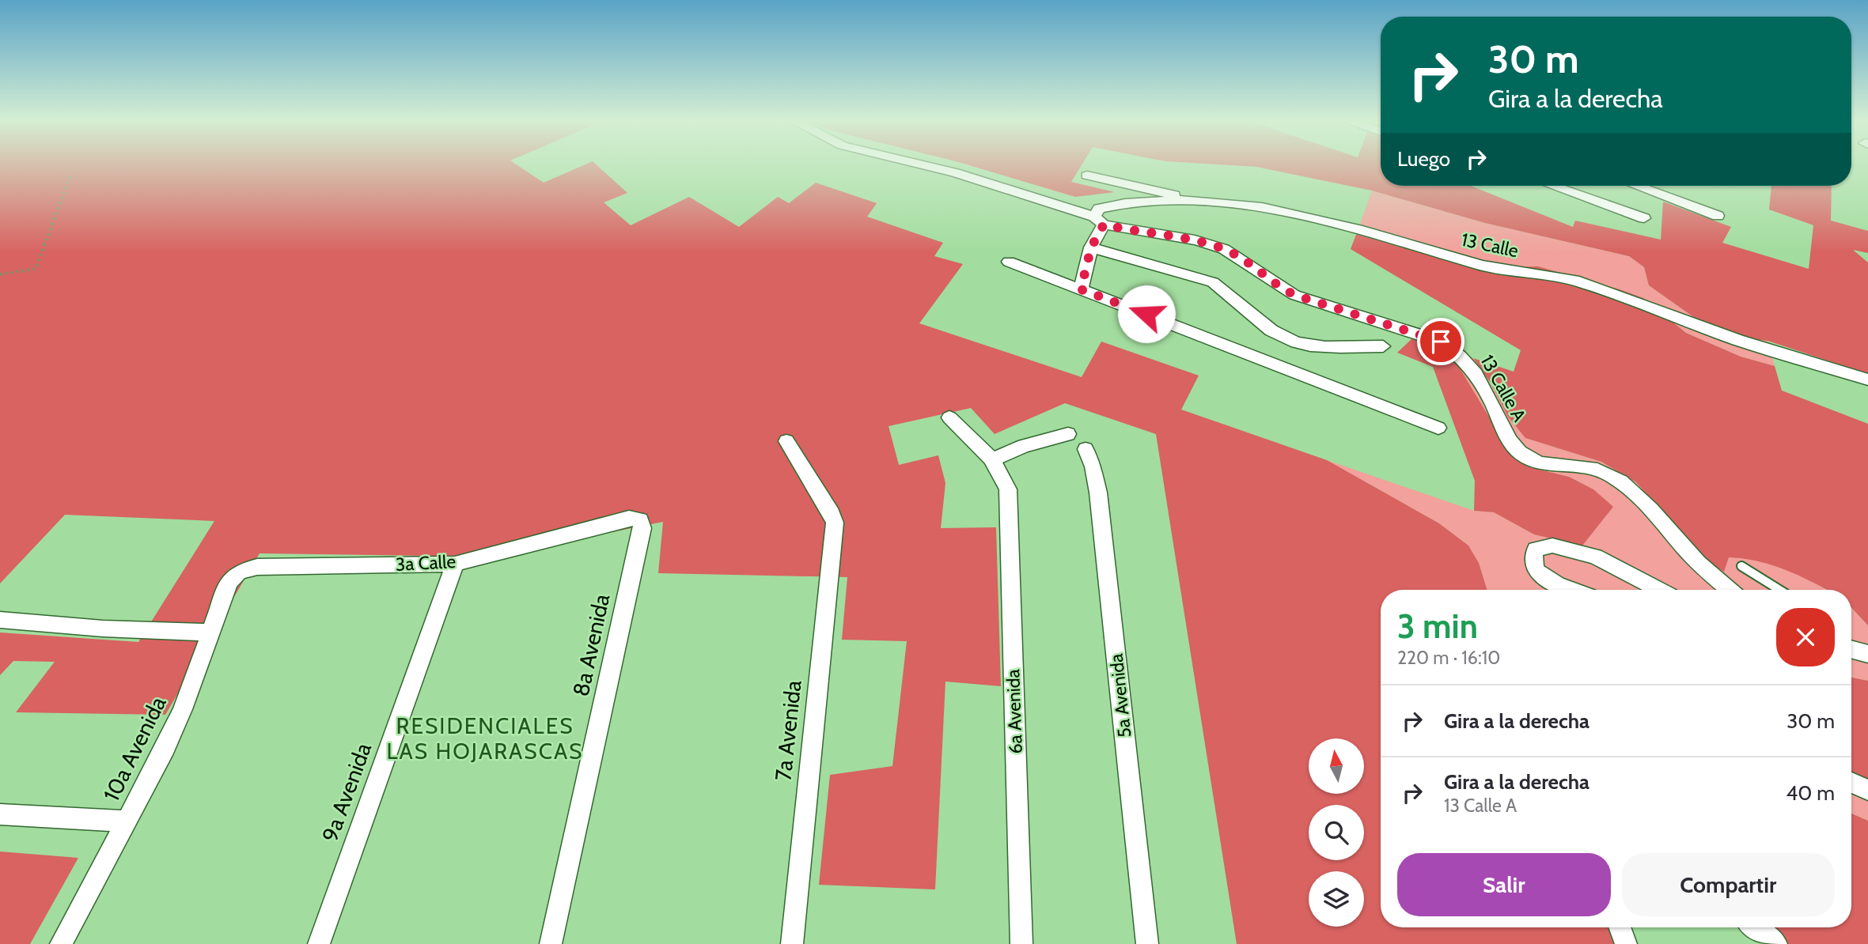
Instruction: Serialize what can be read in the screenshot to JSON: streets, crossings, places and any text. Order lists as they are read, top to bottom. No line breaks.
{"streets":{"street":["13 Calle","13 Calle A","3a Calle","8a Avenida","5a Avenida","6a Avenida","7a Avenida","10a Avenida","9a Avenida"]},"crossings":[["13 Calle","13 Calle A"],["3a Calle","8a Avenida"],["3a Calle","10a Avenida"],["3a Calle","9a Avenida"]],"districts":["RESIDENCIALES LAS HOJARASCAS"],"north":"top","page":{"turn":["30 m","Gira a la derecha"],"then":"Luego","heading":["3 min","220 m · 16:10"],"list":[{"name":"Gira a la derecha","value":"30 m"},{"name":"Gira a la derecha","note":"13 Calle A","value":"40 m"}],"buttons":["Salir","Compartir"]}}
